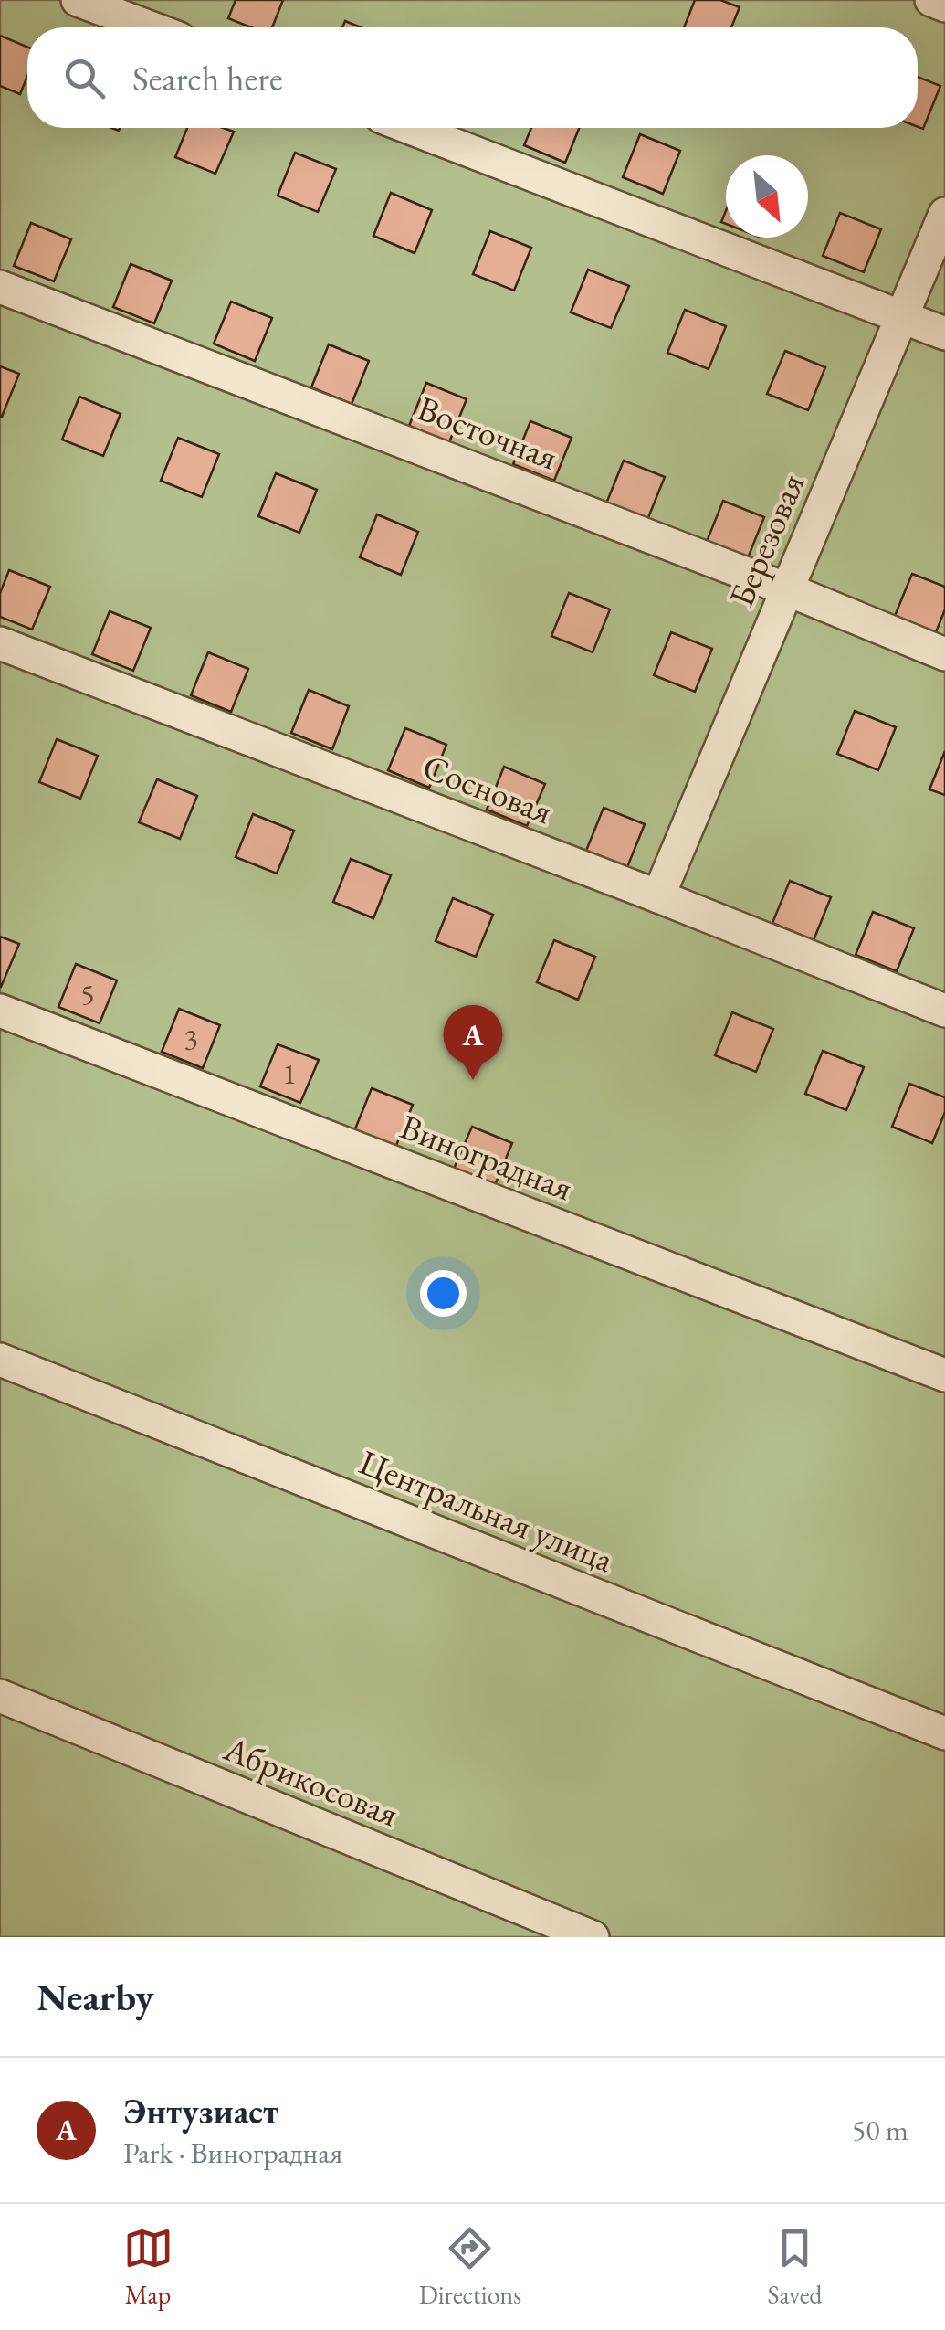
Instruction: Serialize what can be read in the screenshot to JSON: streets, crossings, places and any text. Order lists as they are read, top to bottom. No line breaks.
{"streets":{"street":["Восточная","Березовая","Сосновая","Виноградная","Центральная улица","Абрикосовая"]},"crossings":[["Восточная","Березовая"],["Березовая","Сосновая"]],"house_numbers":["5","3","1"],"north":"bottom right","page":{"search":"Search here","pins":"A","heading":"Nearby","list":[{"mark":"A","name":"Энтузиаст","note":"Park · Виноградная","value":"50 m"}],"nav":["Map","Directions","Saved"]}}
